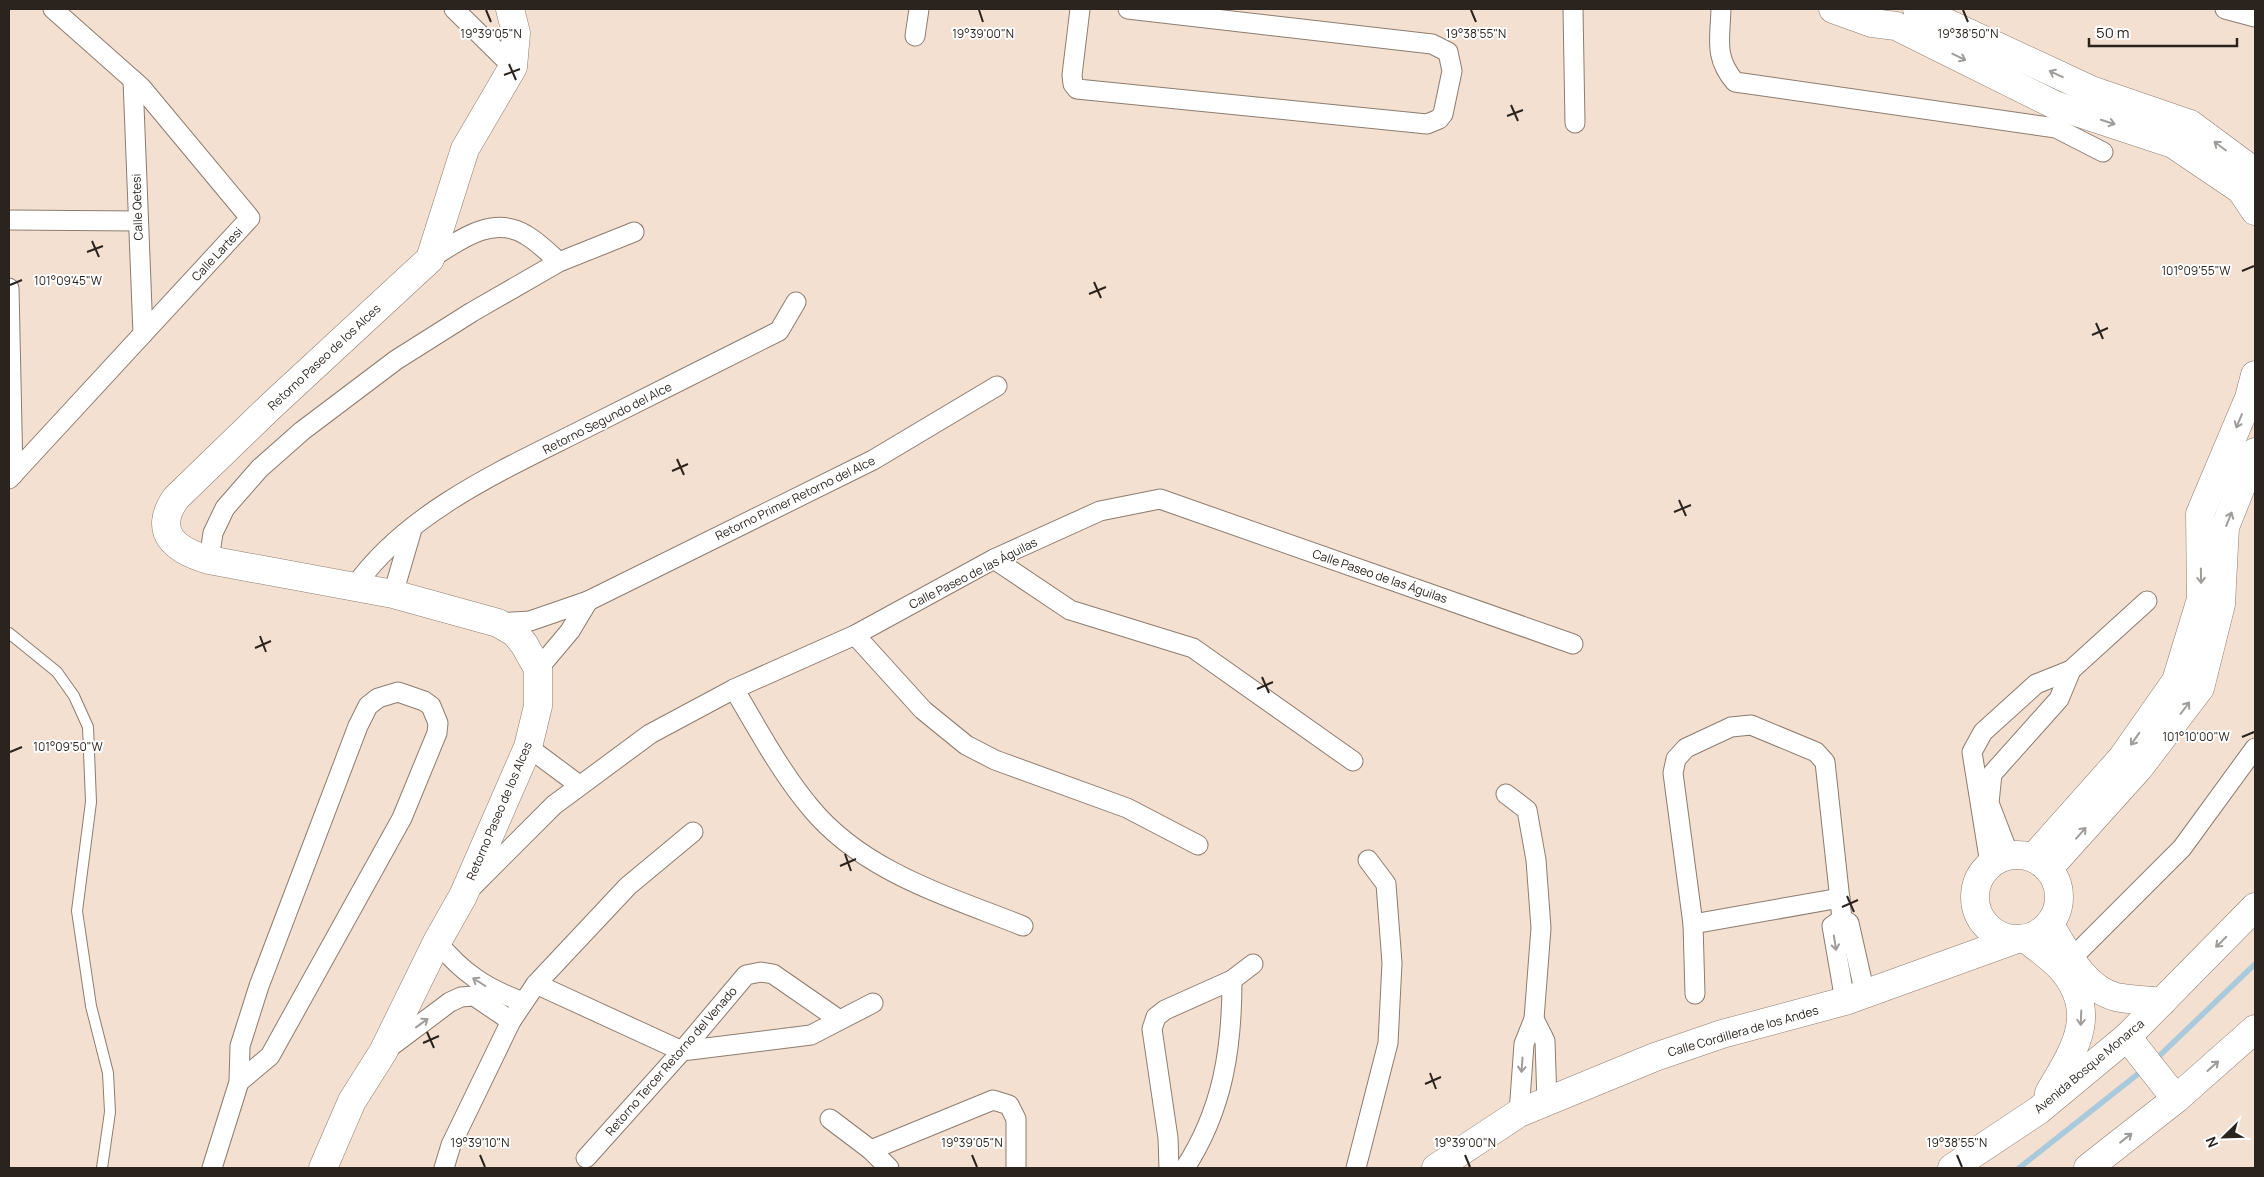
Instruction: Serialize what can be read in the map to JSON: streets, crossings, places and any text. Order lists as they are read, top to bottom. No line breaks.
{"streets":{"street":["Calle Qetesi","Calle Lartesi","Retorno Paseo de los Alces","Retorno Segundo del Alce","Retorno Primer Retorno del Alce","Calle Paseo de las Águilas","Calle Cordillera de los Andes","Retorno Tercer Retorno del Venado","Avenida Bosque Monarca"]},"crossings":[["Calle Qetesi","Calle Lartesi"],["Retorno Paseo de los Alces","Retorno Segundo del Alce"],["Retorno Paseo de los Alces","Retorno Primer Retorno del Alce"],["Retorno Paseo de los Alces","Calle Paseo de las Águilas"]],"scale_bar":"50 m","north":"bottom left","coordinates":["19°39'05\"N","19°39'00\"N","19°38'55\"N","19°38'50\"N","101°09'55\"W","101°09'45\"W","101°10'00\"W","101°09'50\"W","19°39'10\"N"]}
